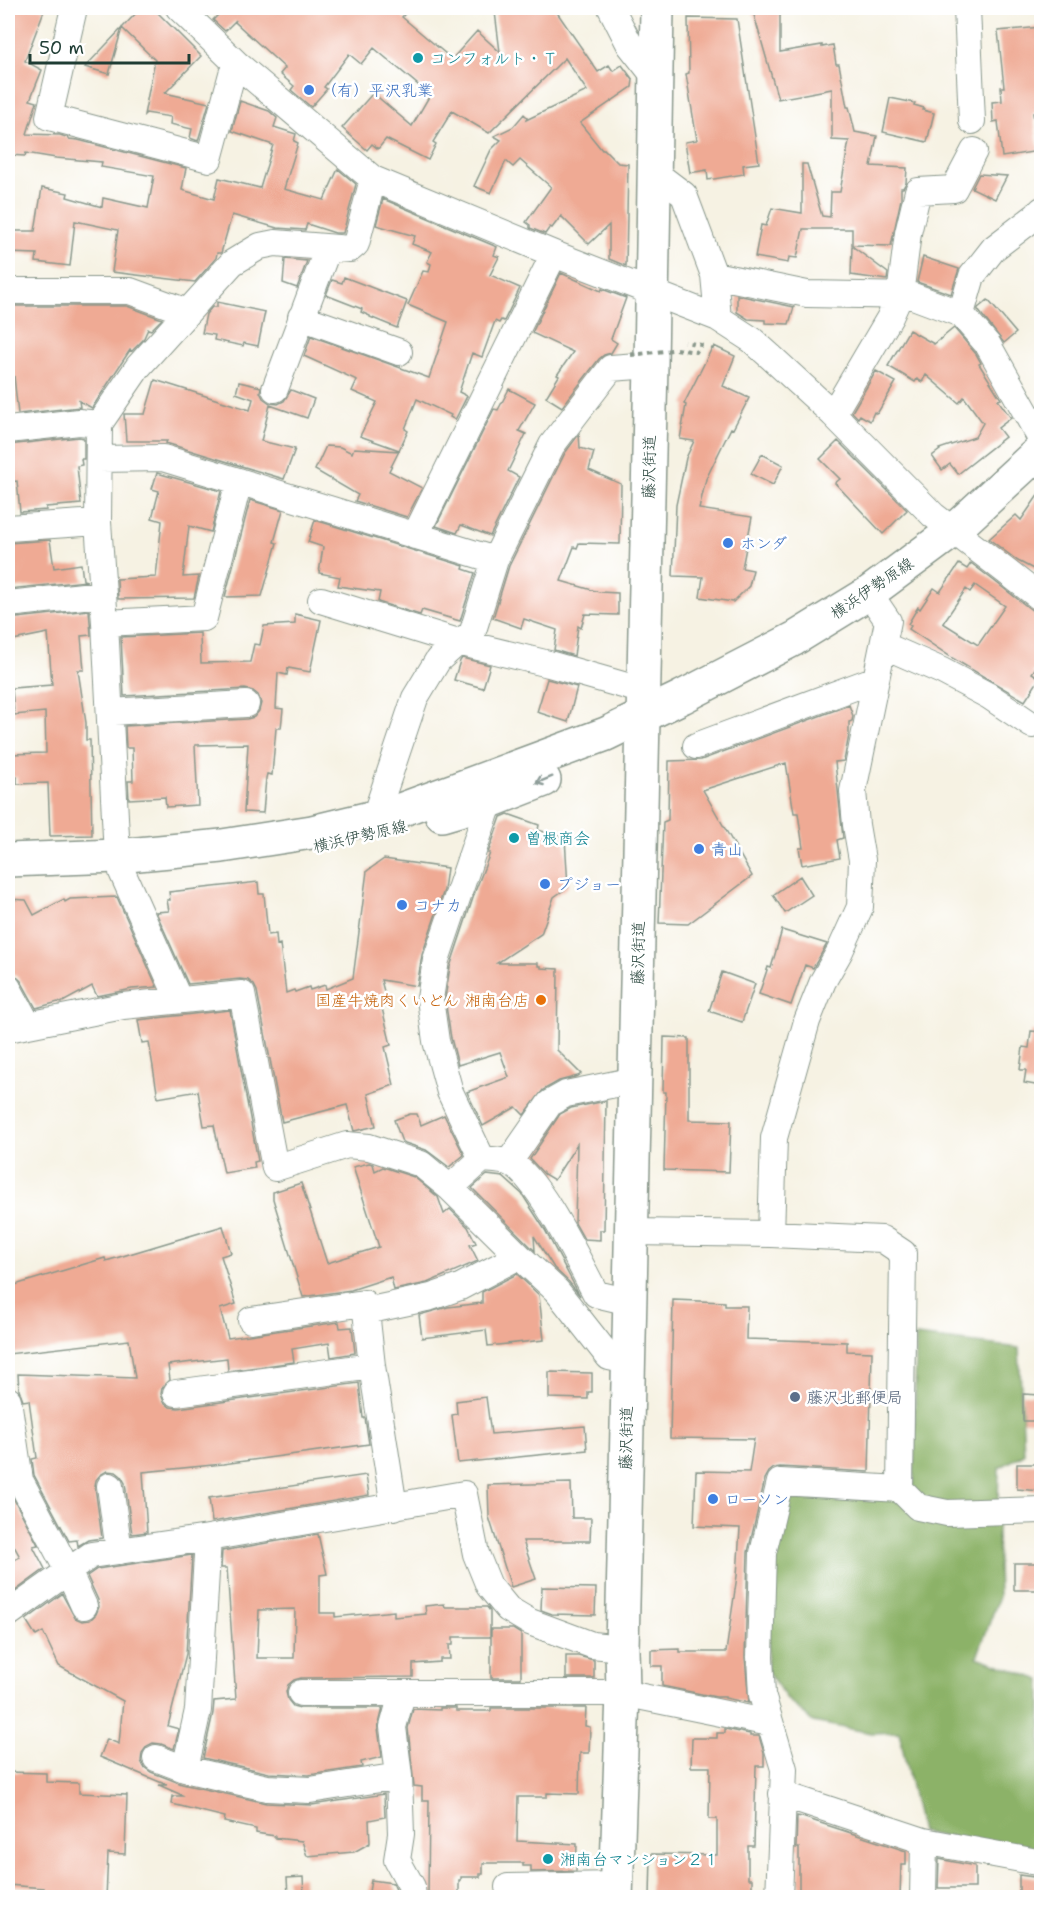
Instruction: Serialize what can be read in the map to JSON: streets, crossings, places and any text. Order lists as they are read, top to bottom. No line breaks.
{"streets":{"main road":["藤沢街道","横浜伊勢原線"]},"crossings":[["藤沢街道","横浜伊勢原線"]],"places":["コンフォルト・Ｔ","（有）平沢乳業","ホンダ","曽根商会","青山","プジョー","コナカ","国産牛焼肉くいどん 湘南台店","藤沢北郵便局","ローソン","湘南台マンション２１"],"scale_bar":"50 m"}
